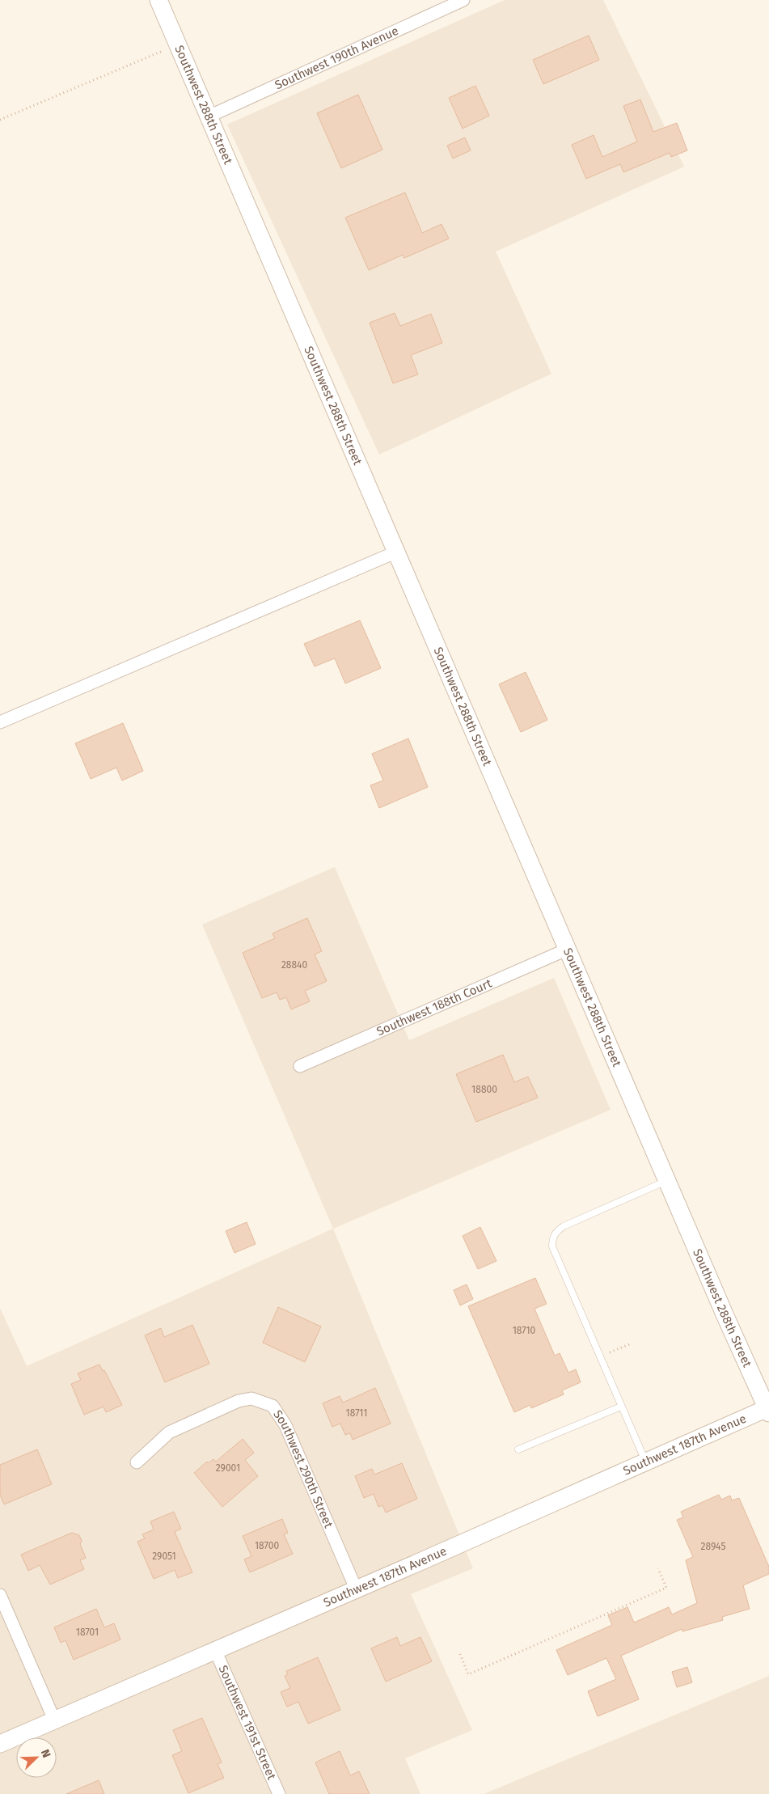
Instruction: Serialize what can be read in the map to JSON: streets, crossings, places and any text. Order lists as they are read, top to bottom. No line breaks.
{"streets":{"street":["Southwest 190th Avenue","Southwest 288th Street","Southwest 188th Court","Southwest 187th Avenue","Southwest 290th Street","Southwest 191st Street"]},"crossings":[["Southwest 190th Avenue","Southwest 288th Street"],["Southwest 288th Street","Southwest 188th Court"],["Southwest 288th Street","Southwest 187th Avenue"],["Southwest 187th Avenue","Southwest 290th Street"],["Southwest 187th Avenue","Southwest 191st Street"]],"house_numbers":["28840","18800","18710","18711","29001","18700","28945","29051","18701"],"north":"top right"}
